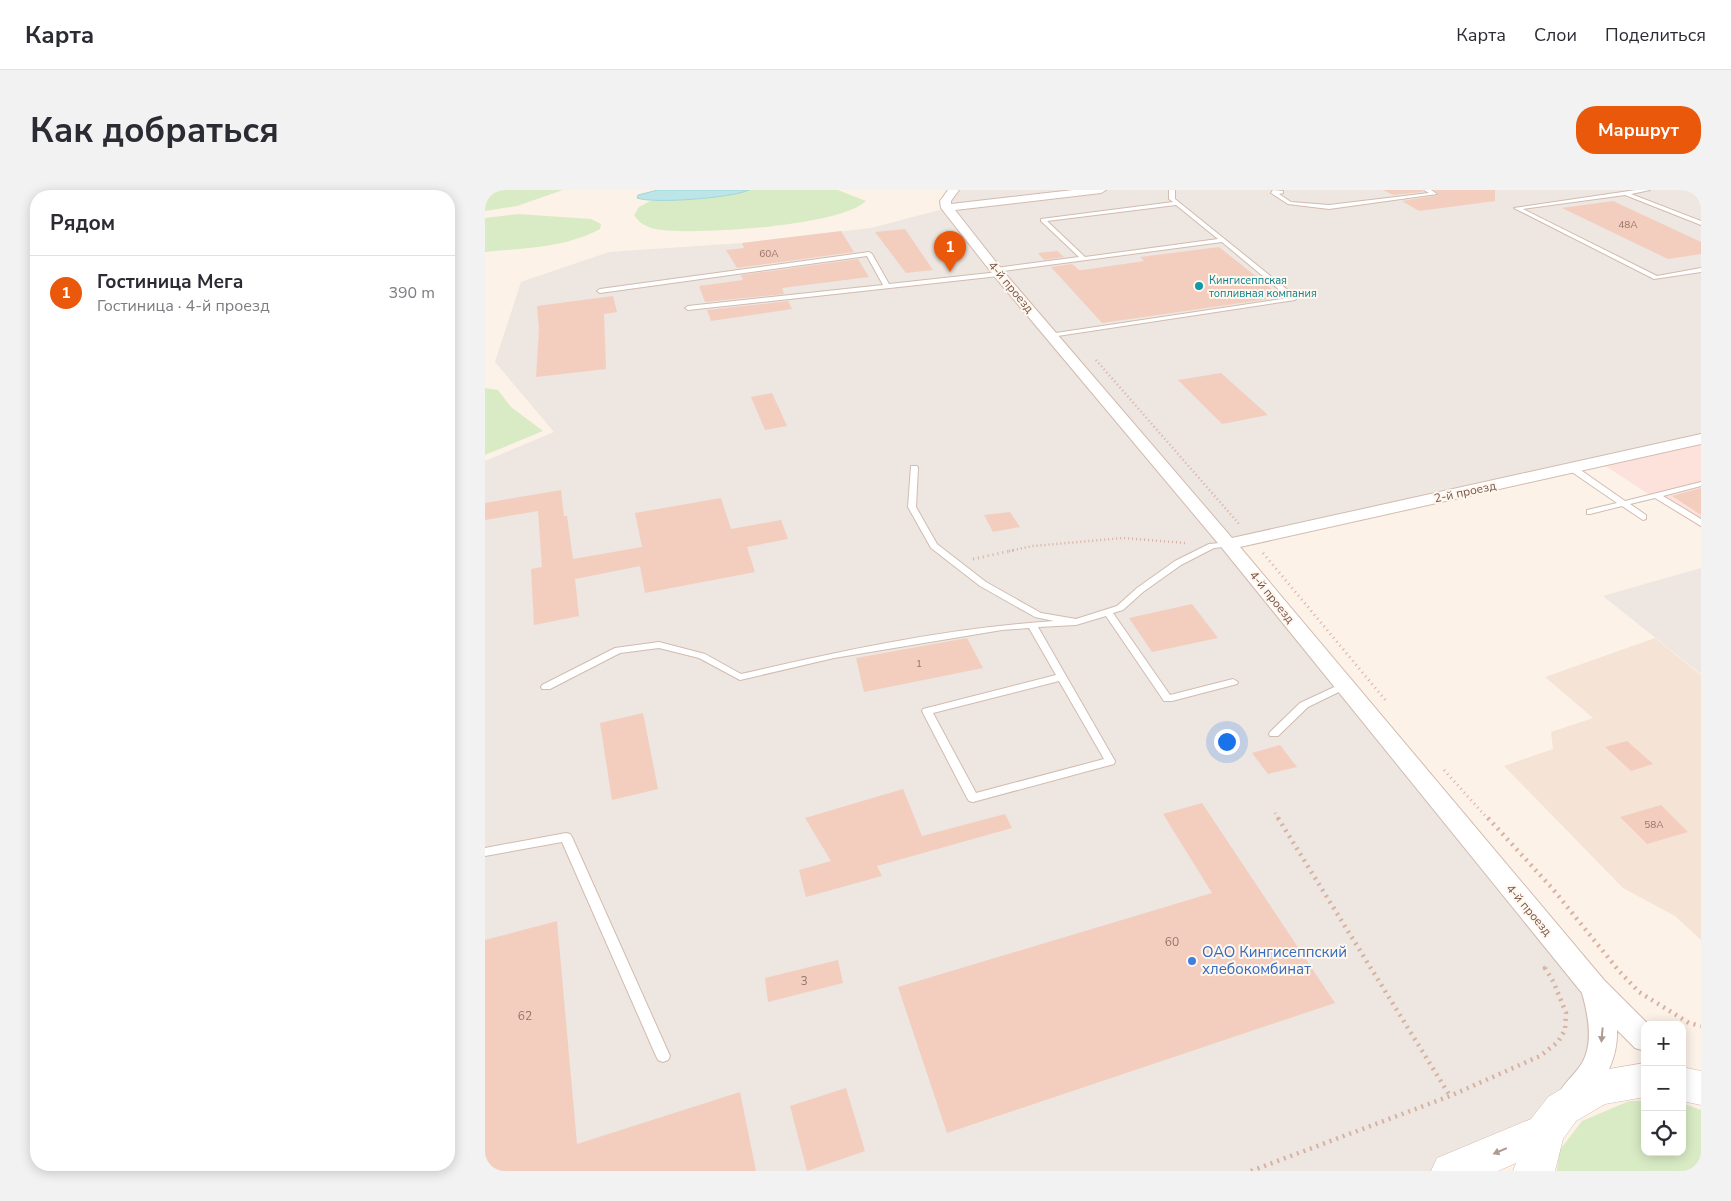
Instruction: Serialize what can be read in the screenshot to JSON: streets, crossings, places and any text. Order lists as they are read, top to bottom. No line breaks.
{"streets":{"street":["4-й проезд","2-й проезд"]},"crossings":[["4-й проезд","2-й проезд"]],"places":["Кингисеппская топливная компания","ОАО Кингисеппский хлебокомбинат"],"house_numbers":["48А","60А","1","58А","60","3","62"],"page":{"header":"Карта","nav":["Карта","Слои","Поделиться"],"buttons":"Маршрут","title":"Как добраться","heading":"Рядом","pins":"1","list":[{"mark":"1","name":"Гостиница Мега","note":"Гостиница · 4-й проезд","value":"390 m"}],"map_buttons":["+","−"]}}
